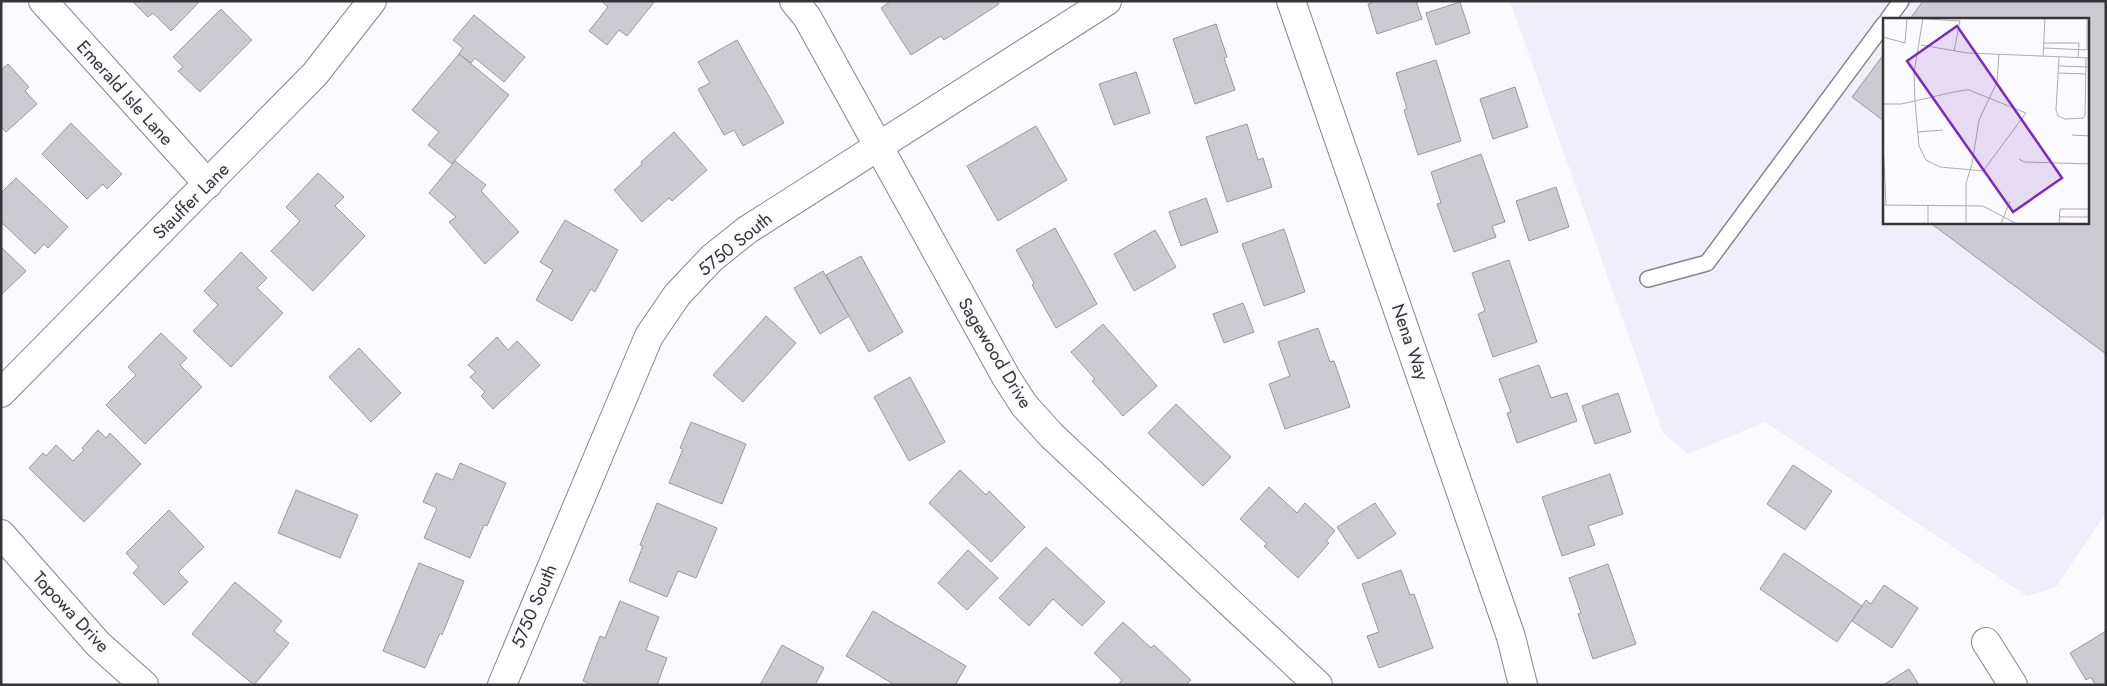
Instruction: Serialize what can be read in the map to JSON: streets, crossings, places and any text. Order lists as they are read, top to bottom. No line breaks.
{"streets":{"street":["Emerald Isle Lane","Stauffer Lane","5750 South","Nena Way","Sagewood Drive","Topowa Drive"]},"crossings":[["Emerald Isle Lane","Stauffer Lane"],["5750 South","Sagewood Drive"]]}
